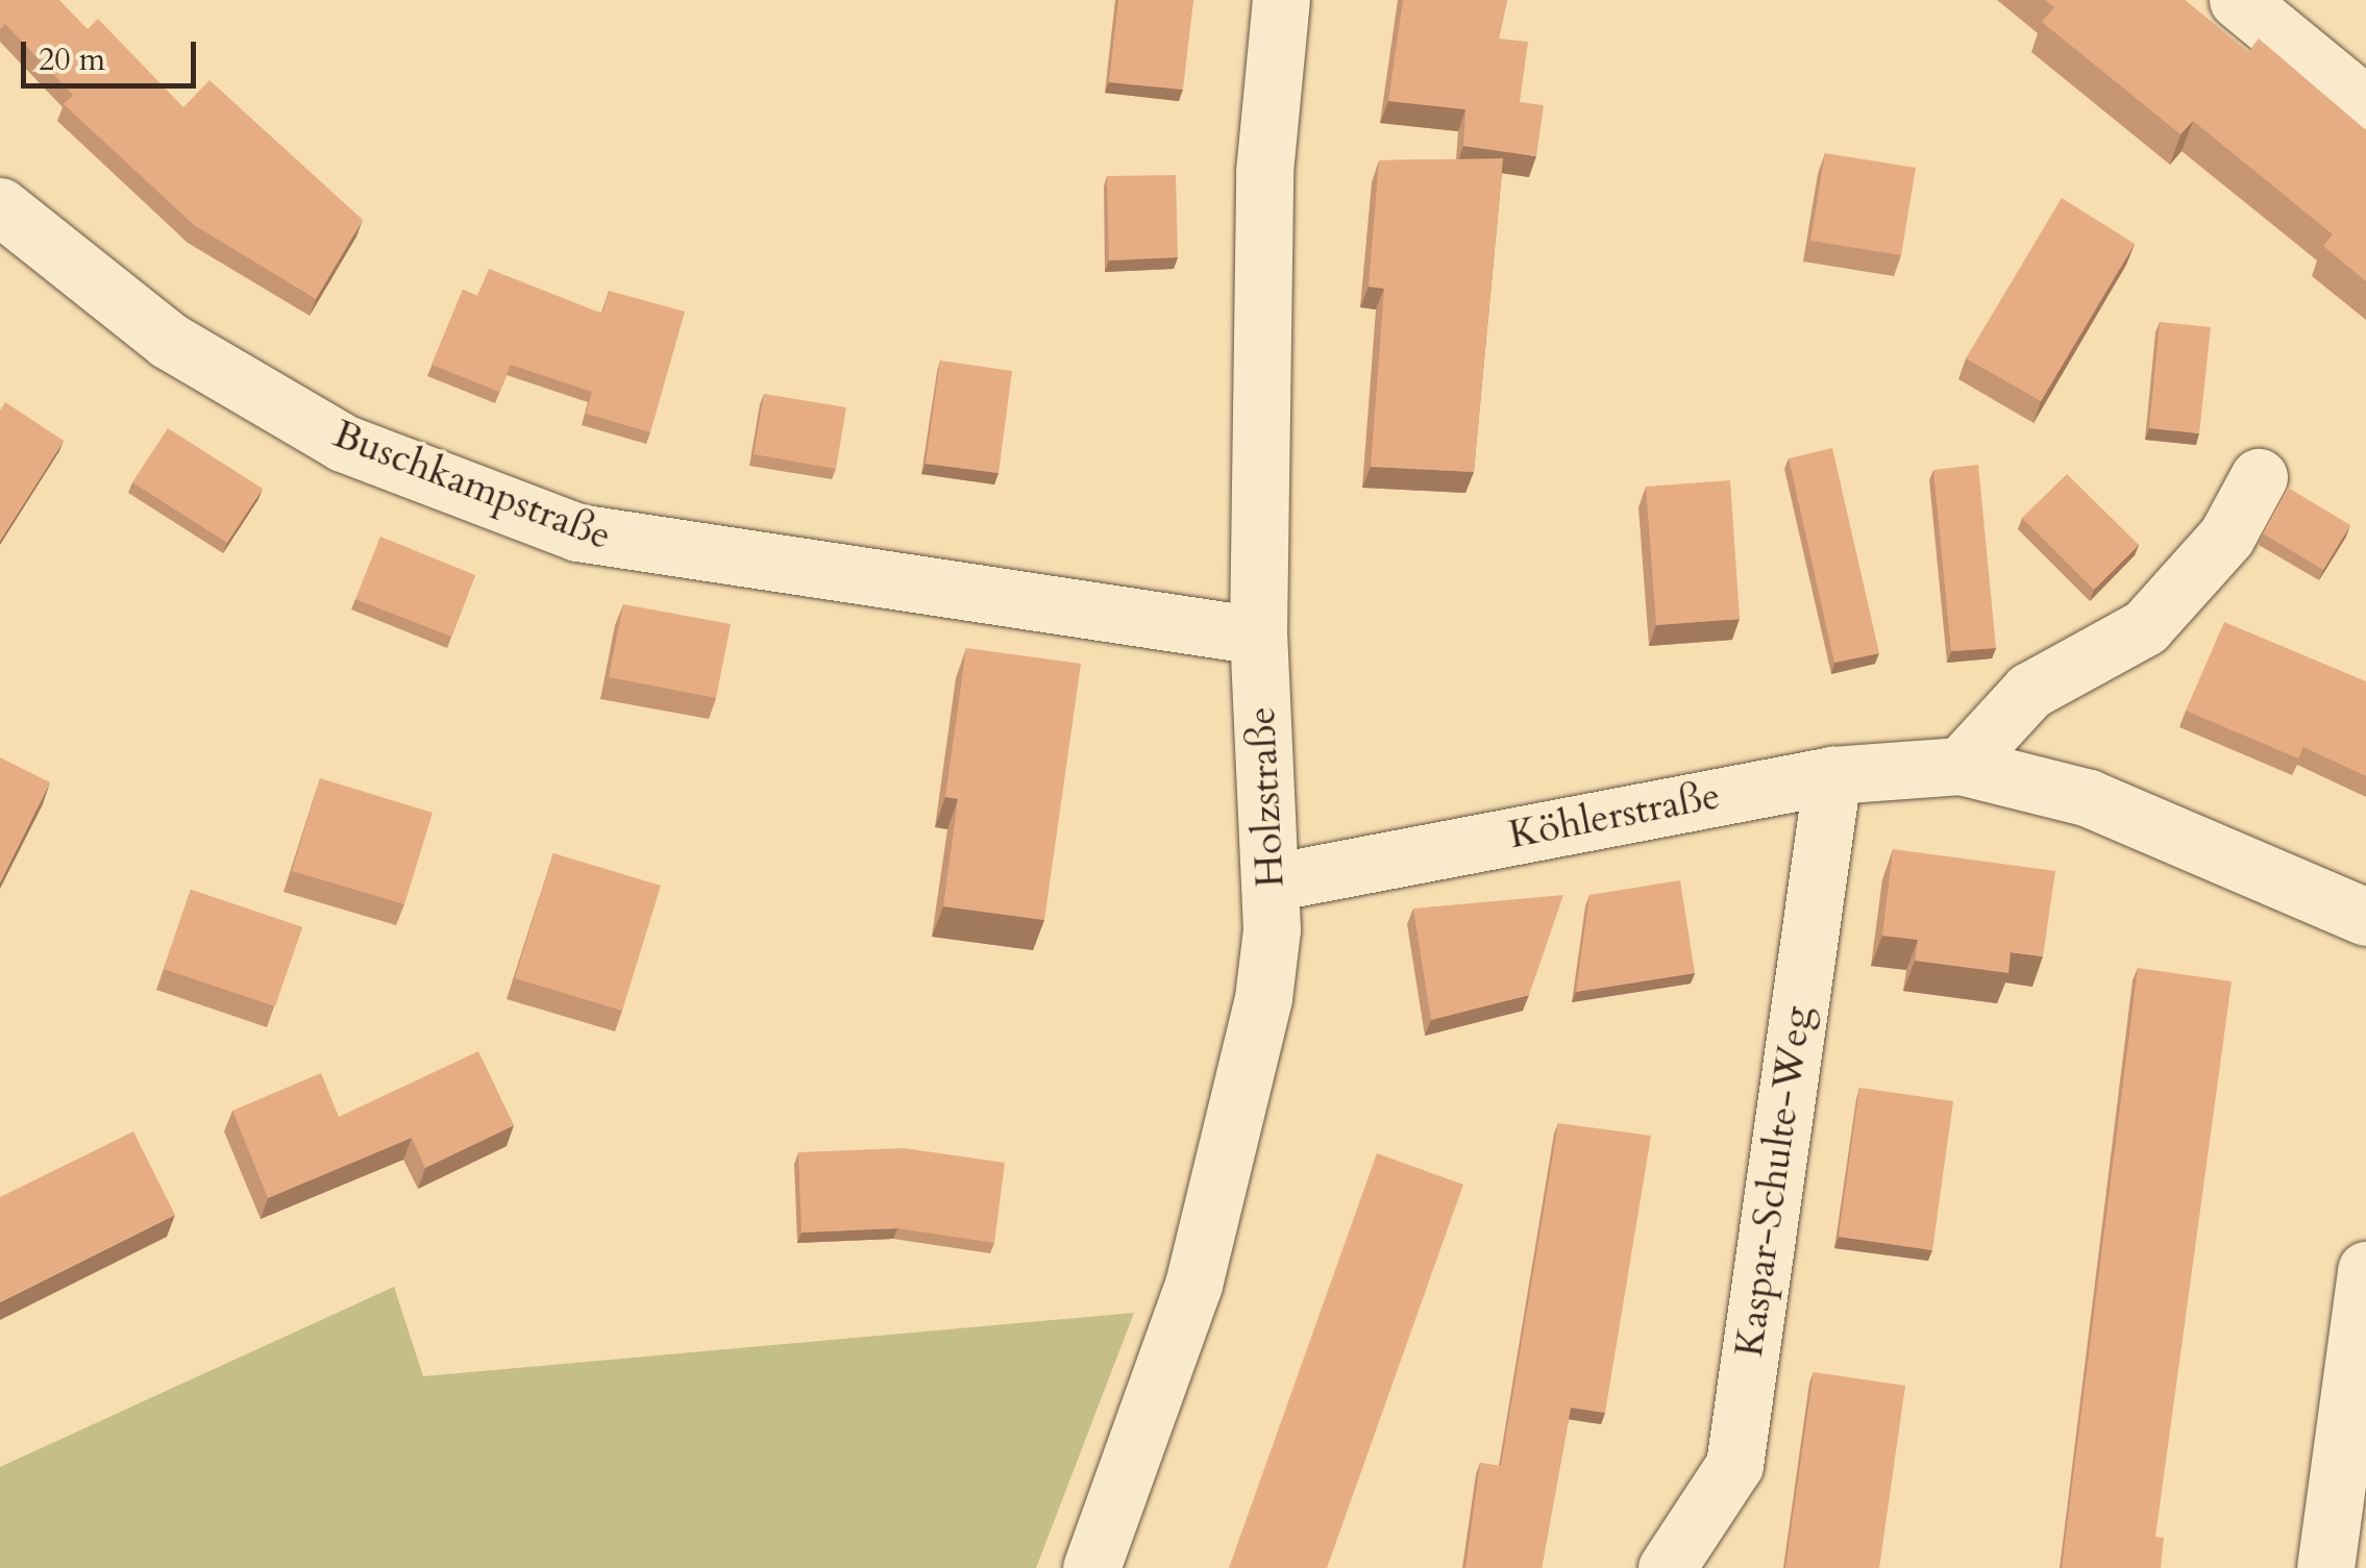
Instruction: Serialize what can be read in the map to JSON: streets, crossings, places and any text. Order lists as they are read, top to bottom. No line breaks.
{"streets":{"street":["Buschkampstraße","Holzstraße","Köhlerstraße","Kaspar-Schulte-Weg"]},"crossings":[["Buschkampstraße","Holzstraße"],["Holzstraße","Köhlerstraße"],["Köhlerstraße","Kaspar-Schulte-Weg"]],"scale_bar":"20 m"}
